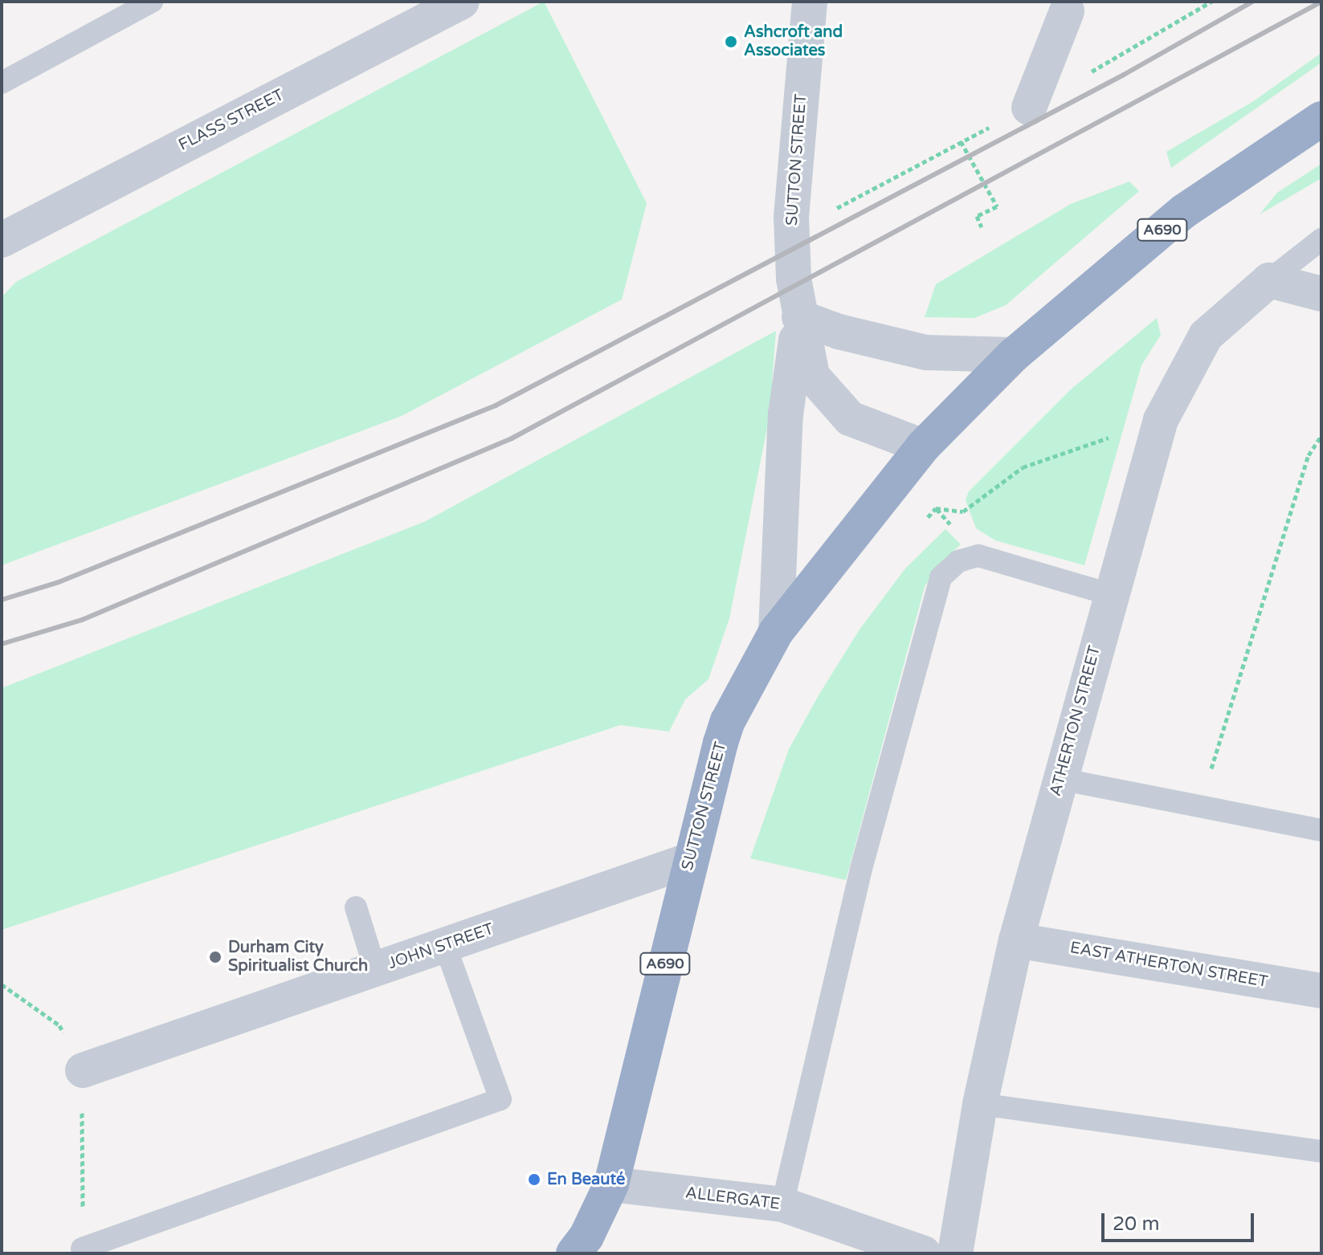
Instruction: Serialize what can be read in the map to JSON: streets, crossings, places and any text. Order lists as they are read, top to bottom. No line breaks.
{"streets":{"highway":["SUTTON STREET","A690"],"street":["FLASS STREET","ATHERTON STREET","JOHN STREET","EAST ATHERTON STREET","ALLERGATE"]},"crossings":[["SUTTON STREET","A690"],["SUTTON STREET","JOHN STREET"],["SUTTON STREET","ALLERGATE"],["A690","ALLERGATE"],["ATHERTON STREET","EAST ATHERTON STREET"]],"places":["Ashcroft and Associates","Durham City Spiritualist Church","En Beauté"],"scale_bar":"20 m"}
